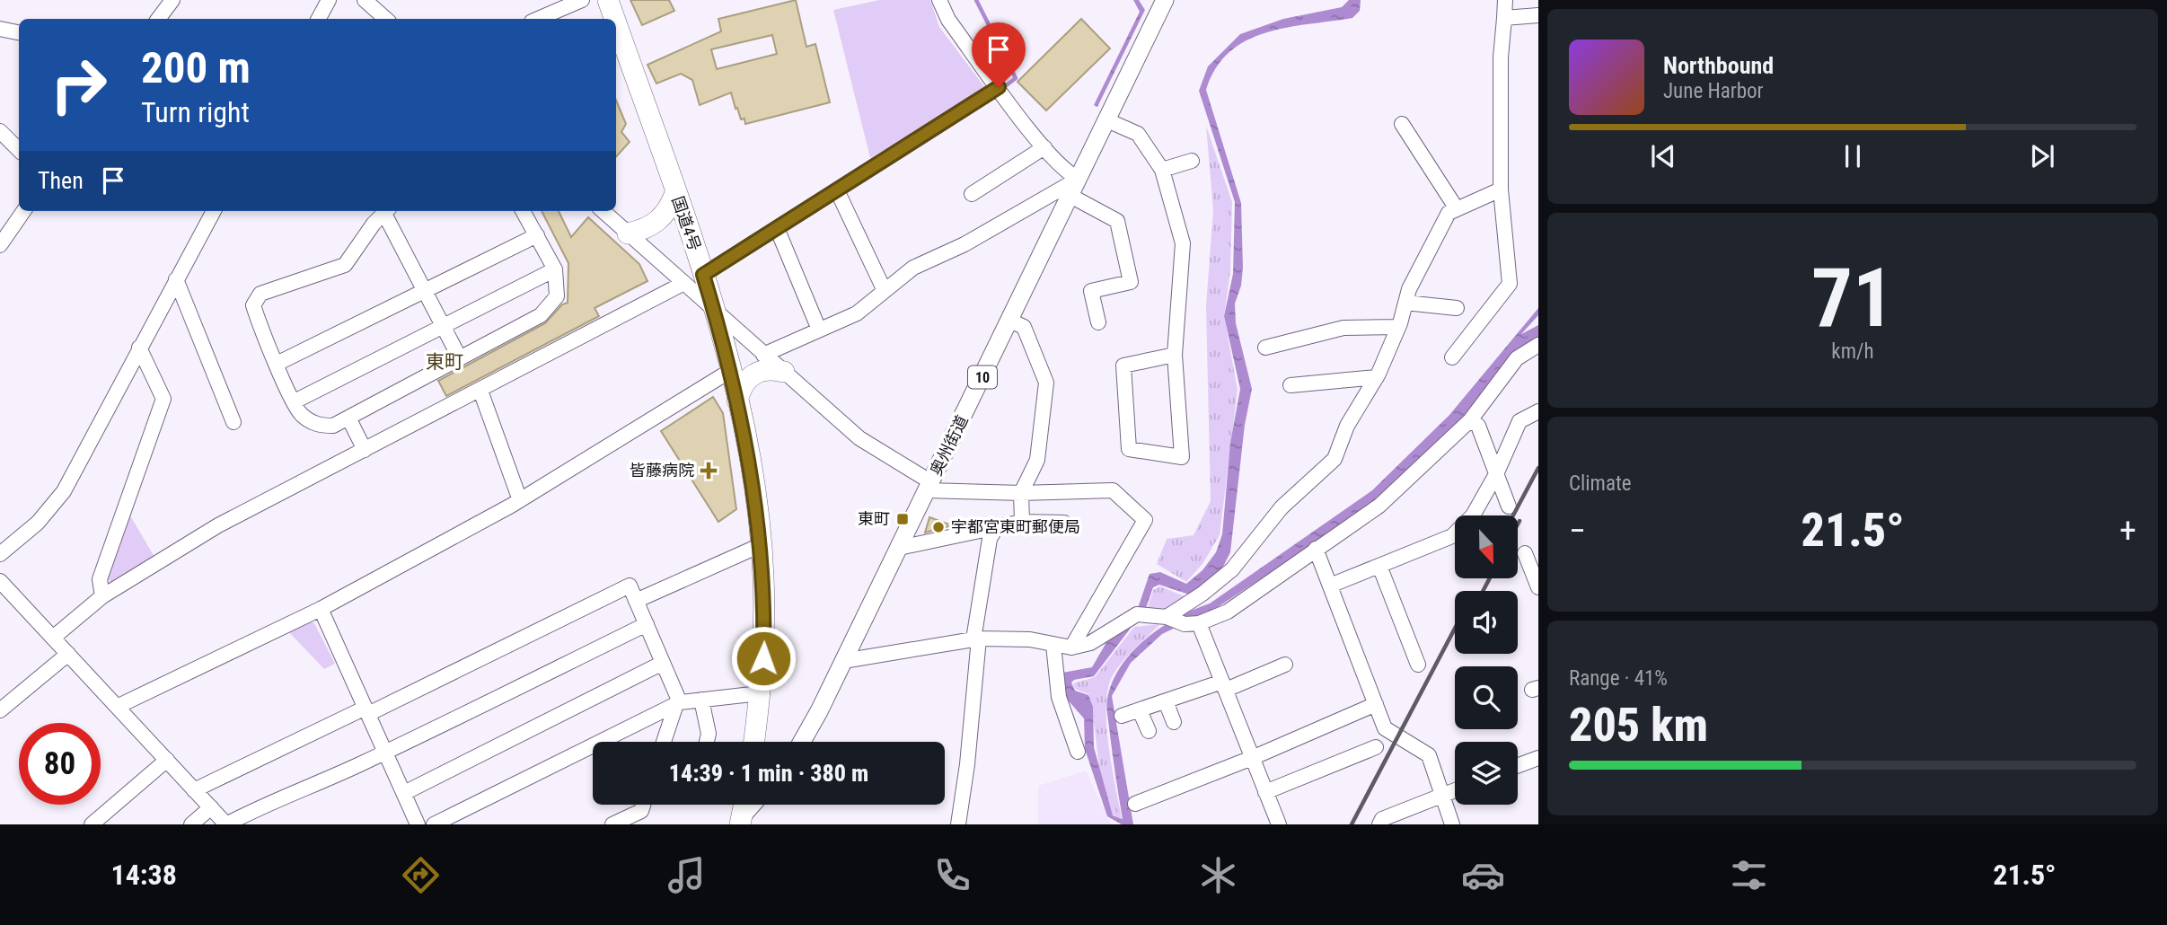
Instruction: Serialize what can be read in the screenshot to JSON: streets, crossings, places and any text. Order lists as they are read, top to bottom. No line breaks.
{"streets":{"highway":["国道4号"],"main road":["10","奥州街道"]},"districts":["東町"],"places":{"health":["皆藤病院"],"transit":["東町"],"other":["宇都宮東町郵便局"]},"north":"bottom","page":{"turn":["200 m","Turn right"],"song":["Northbound","June Harbor"],"then":"Then","tile":[["71","km/h"],"Climate",["Range · 41%","205 km"]],"heat":["−","21.5°","+"],"limit":"80","trip":"14:39 · 1 min · 380 m","tabs":["14:38","21.5°"]}}
